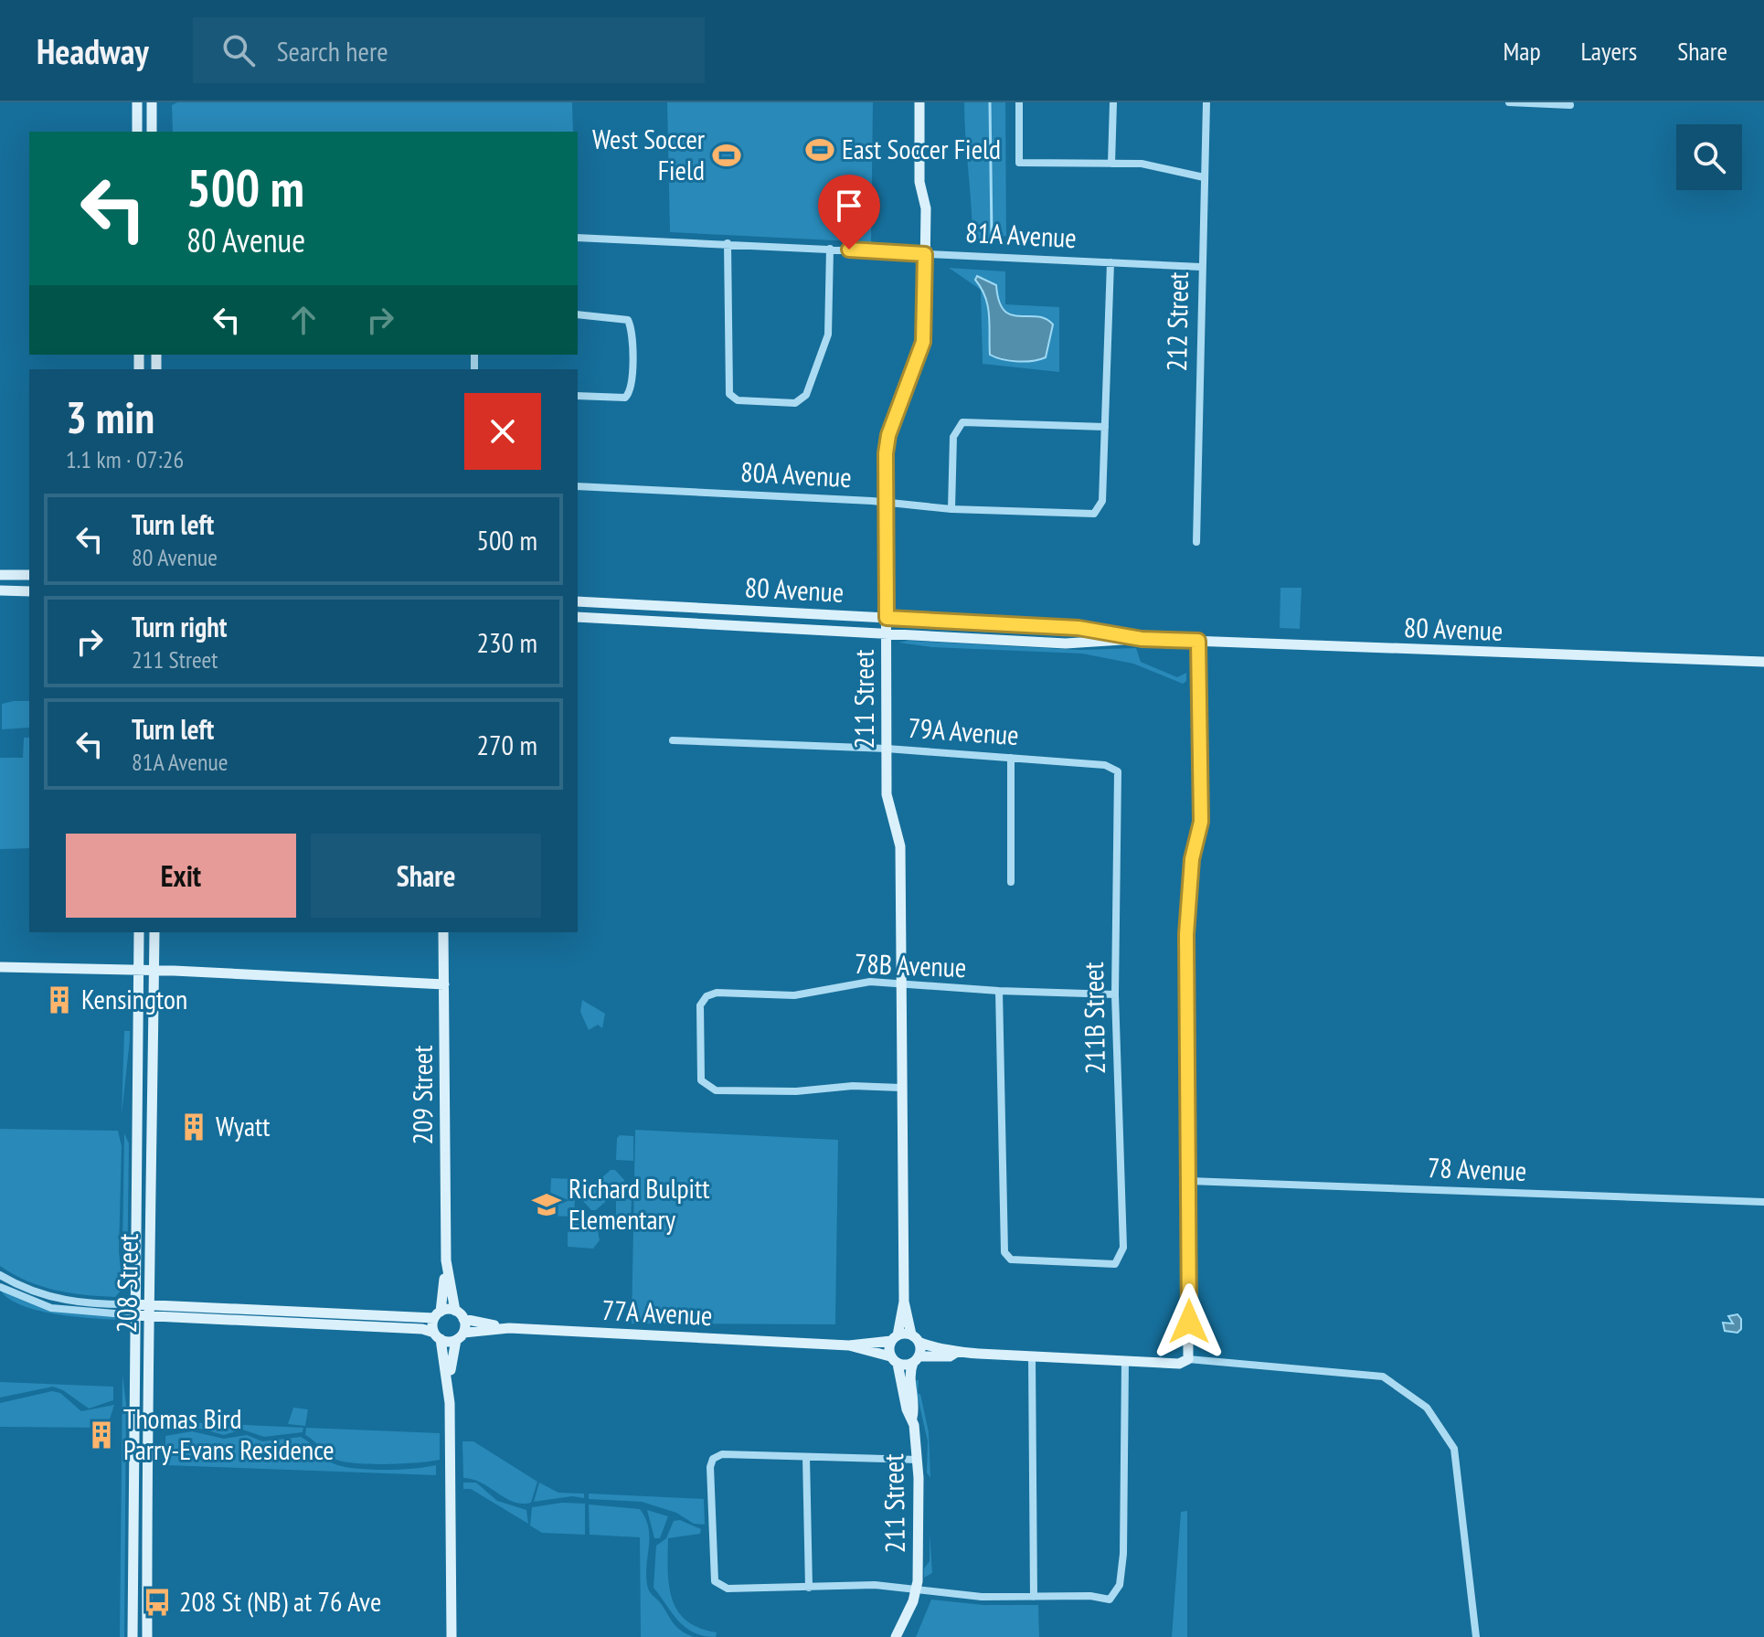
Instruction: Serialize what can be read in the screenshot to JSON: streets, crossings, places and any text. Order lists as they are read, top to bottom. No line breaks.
{"streets":{"street":["81A Avenue","212 Street","80A Avenue","80 Avenue","211 Street","79A Avenue","78B Avenue","211B Street","209 Street","78 Avenue","208 Street","77A Avenue"]},"crossings":[["81A Avenue","212 Street"],["81A Avenue","211 Street"],["80A Avenue","211 Street"],["80 Avenue","211 Street"],["211 Street","79A Avenue"],["211 Street","78B Avenue"],["211 Street","77A Avenue"],["79A Avenue","211B Street"],["78B Avenue","211B Street"],["209 Street","77A Avenue"]],"places":{"sports":["East Soccer Field","West Soccer Field"],"building":["Kensington","Wyatt","Thomas Bird Parry-Evans Residence"],"school or university":["Richard Bulpitt Elementary"],"bus stop":["208 St (NB) at 76 Ave"]},"page":{"header":"Headway","search":"Search here","nav":["Map","Layers","Share"],"turn":["500 m","80 Avenue"],"heading":["3 min","1.1 km · 07:26"],"list":[{"name":"Turn left","note":"80 Avenue","value":"500 m"},{"name":"Turn right","note":"211 Street","value":"230 m"},{"name":"Turn left","note":"81A Avenue","value":"270 m"}],"buttons":["Exit","Share"]}}
